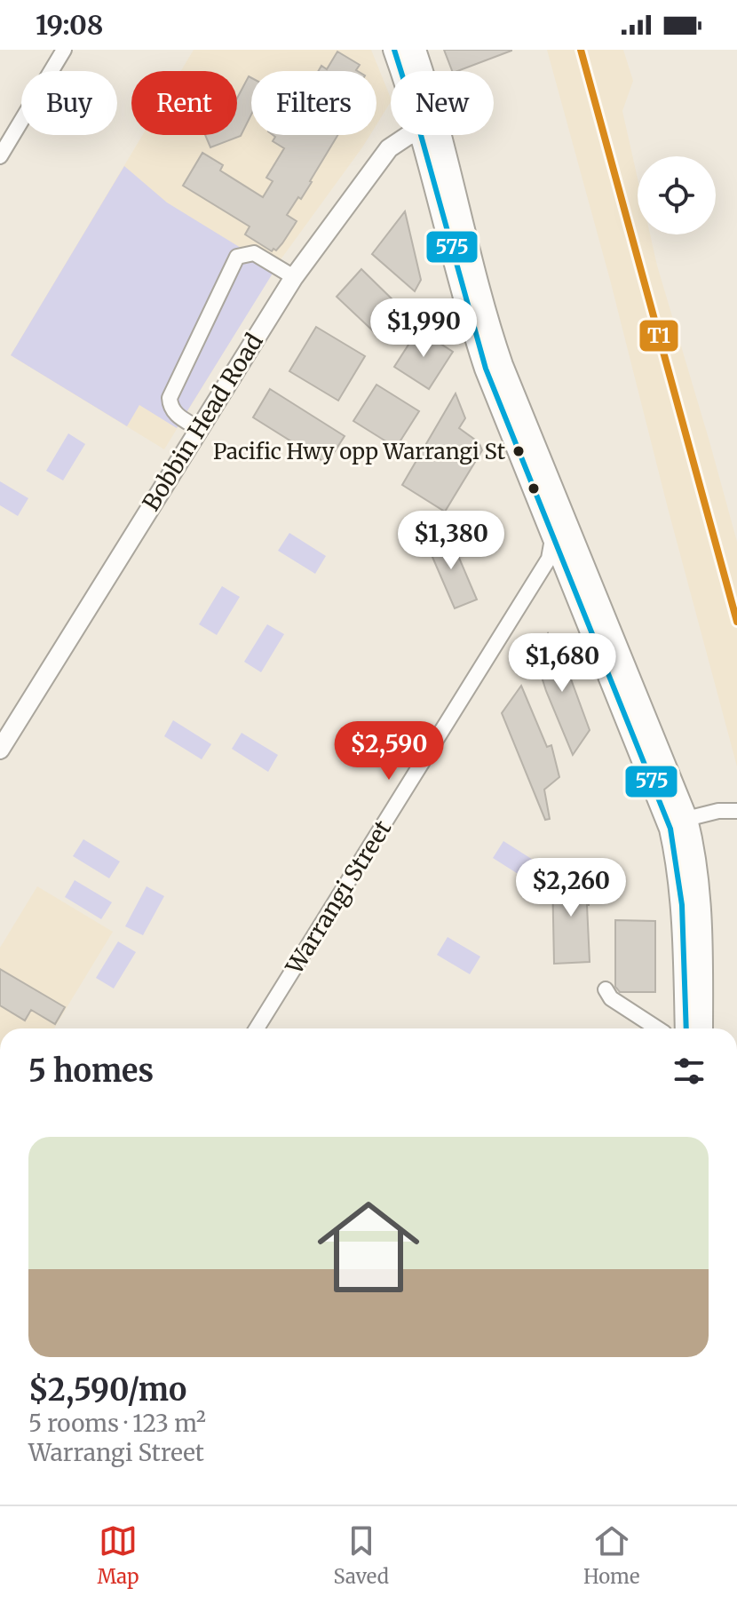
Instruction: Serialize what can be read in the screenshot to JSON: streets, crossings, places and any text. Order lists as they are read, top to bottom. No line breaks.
{"streets":{"main road":["Bobbin Head Road"],"street":["Warrangi Street"]},"places":["Pacific Hwy opp Warrangi St"],"lines":["transit line T1","transit line 575"],"page":{"status":"19:08","chip":["Buy","Rent","Filters","New"],"price":["$1,990","$1,380","$1,680","$2,590","$2,260"],"heading":"5 homes","list":[{"name":"$2,590/mo","note":"5 rooms · 123 m² · Warrangi Street"}],"tabs":["Map","Saved","Home"]}}
